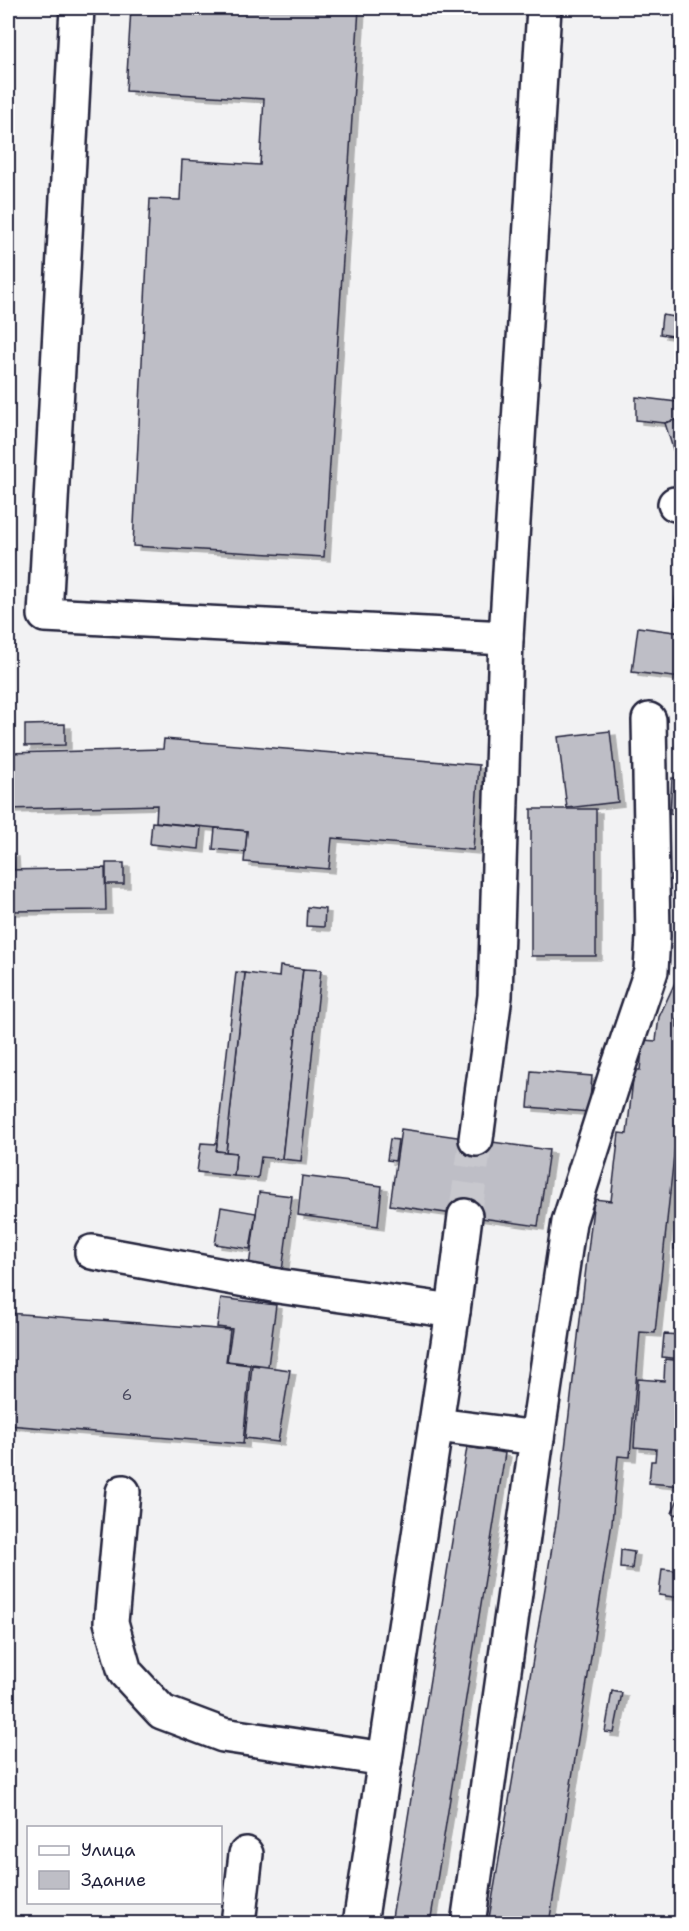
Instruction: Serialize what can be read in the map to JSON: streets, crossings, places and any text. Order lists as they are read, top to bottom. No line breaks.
{"house_numbers":["6"],"legend":["Улица","Здание"]}
